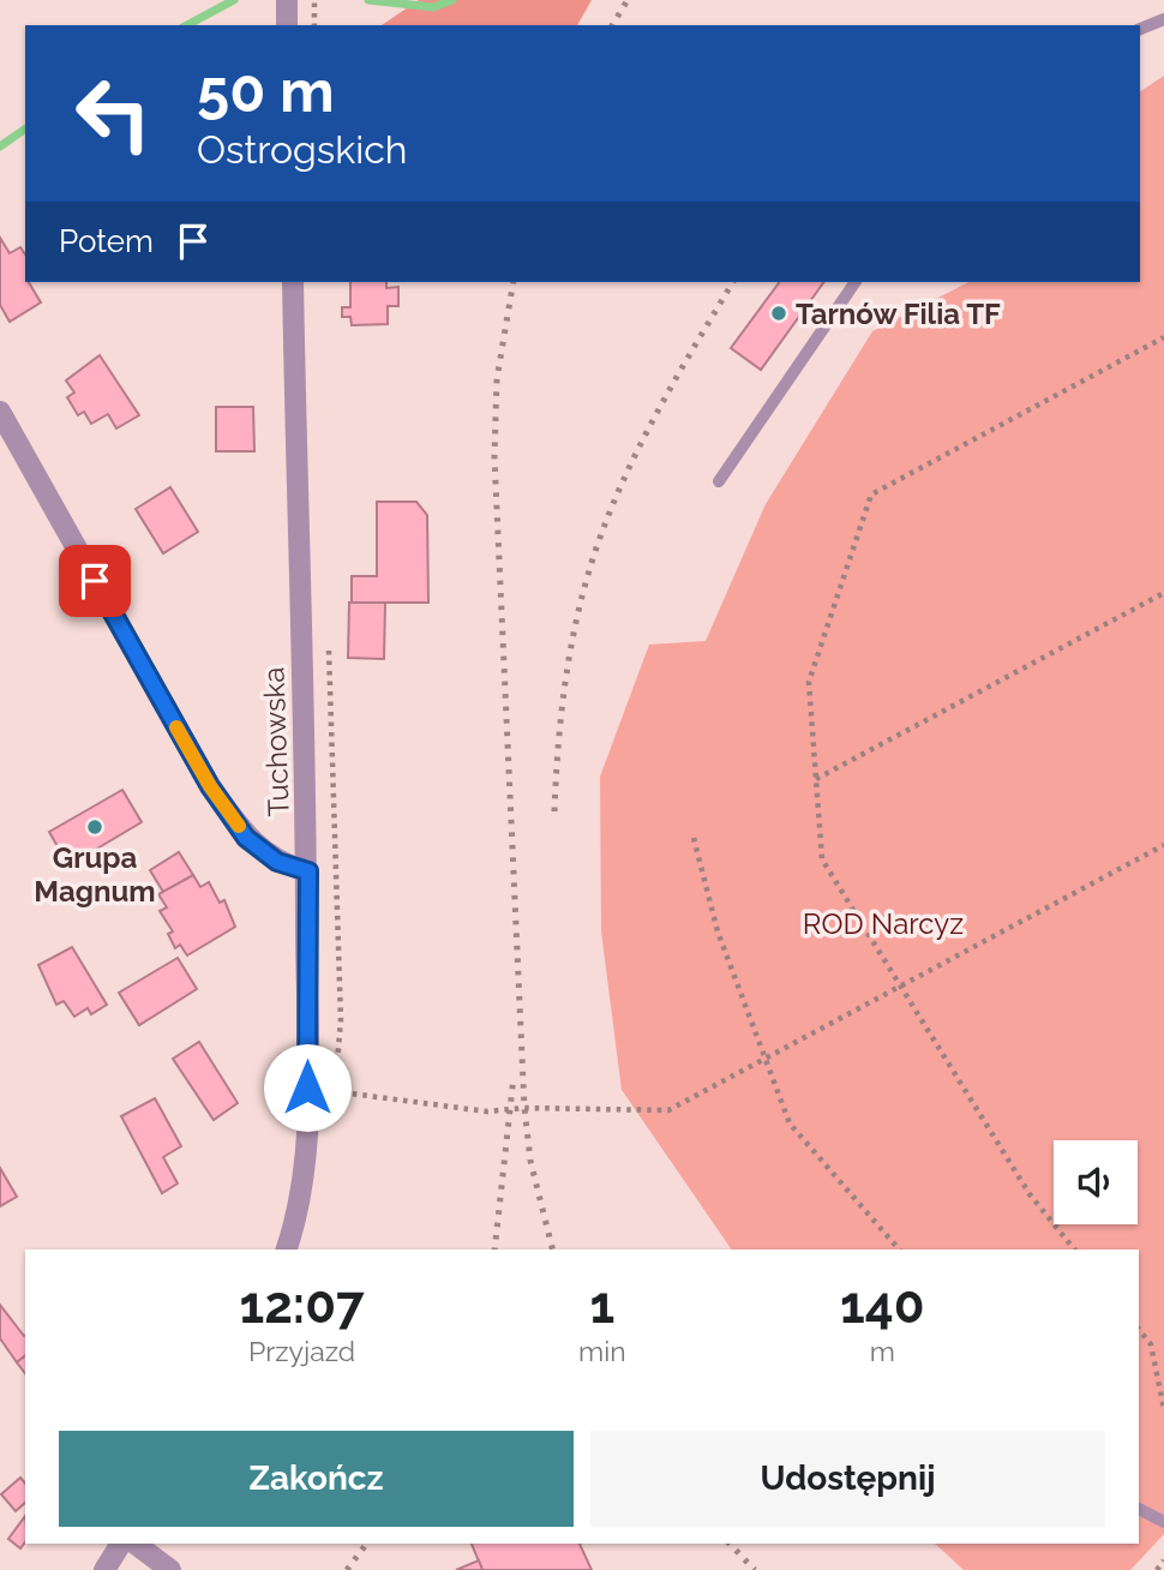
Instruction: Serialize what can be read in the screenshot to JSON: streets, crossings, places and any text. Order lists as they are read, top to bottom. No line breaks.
{"streets":{"street":["Tuchowska"]},"parks":["ROD Narcyz"],"places":["Tarnów Filia TF","Grupa Magnum"],"page":{"turn":["50 m","Ostrogskich"],"then":"Potem","eta":["12:07","Przyjazd","1","min","140","m"],"buttons":["Zakończ","Udostępnij"]}}
